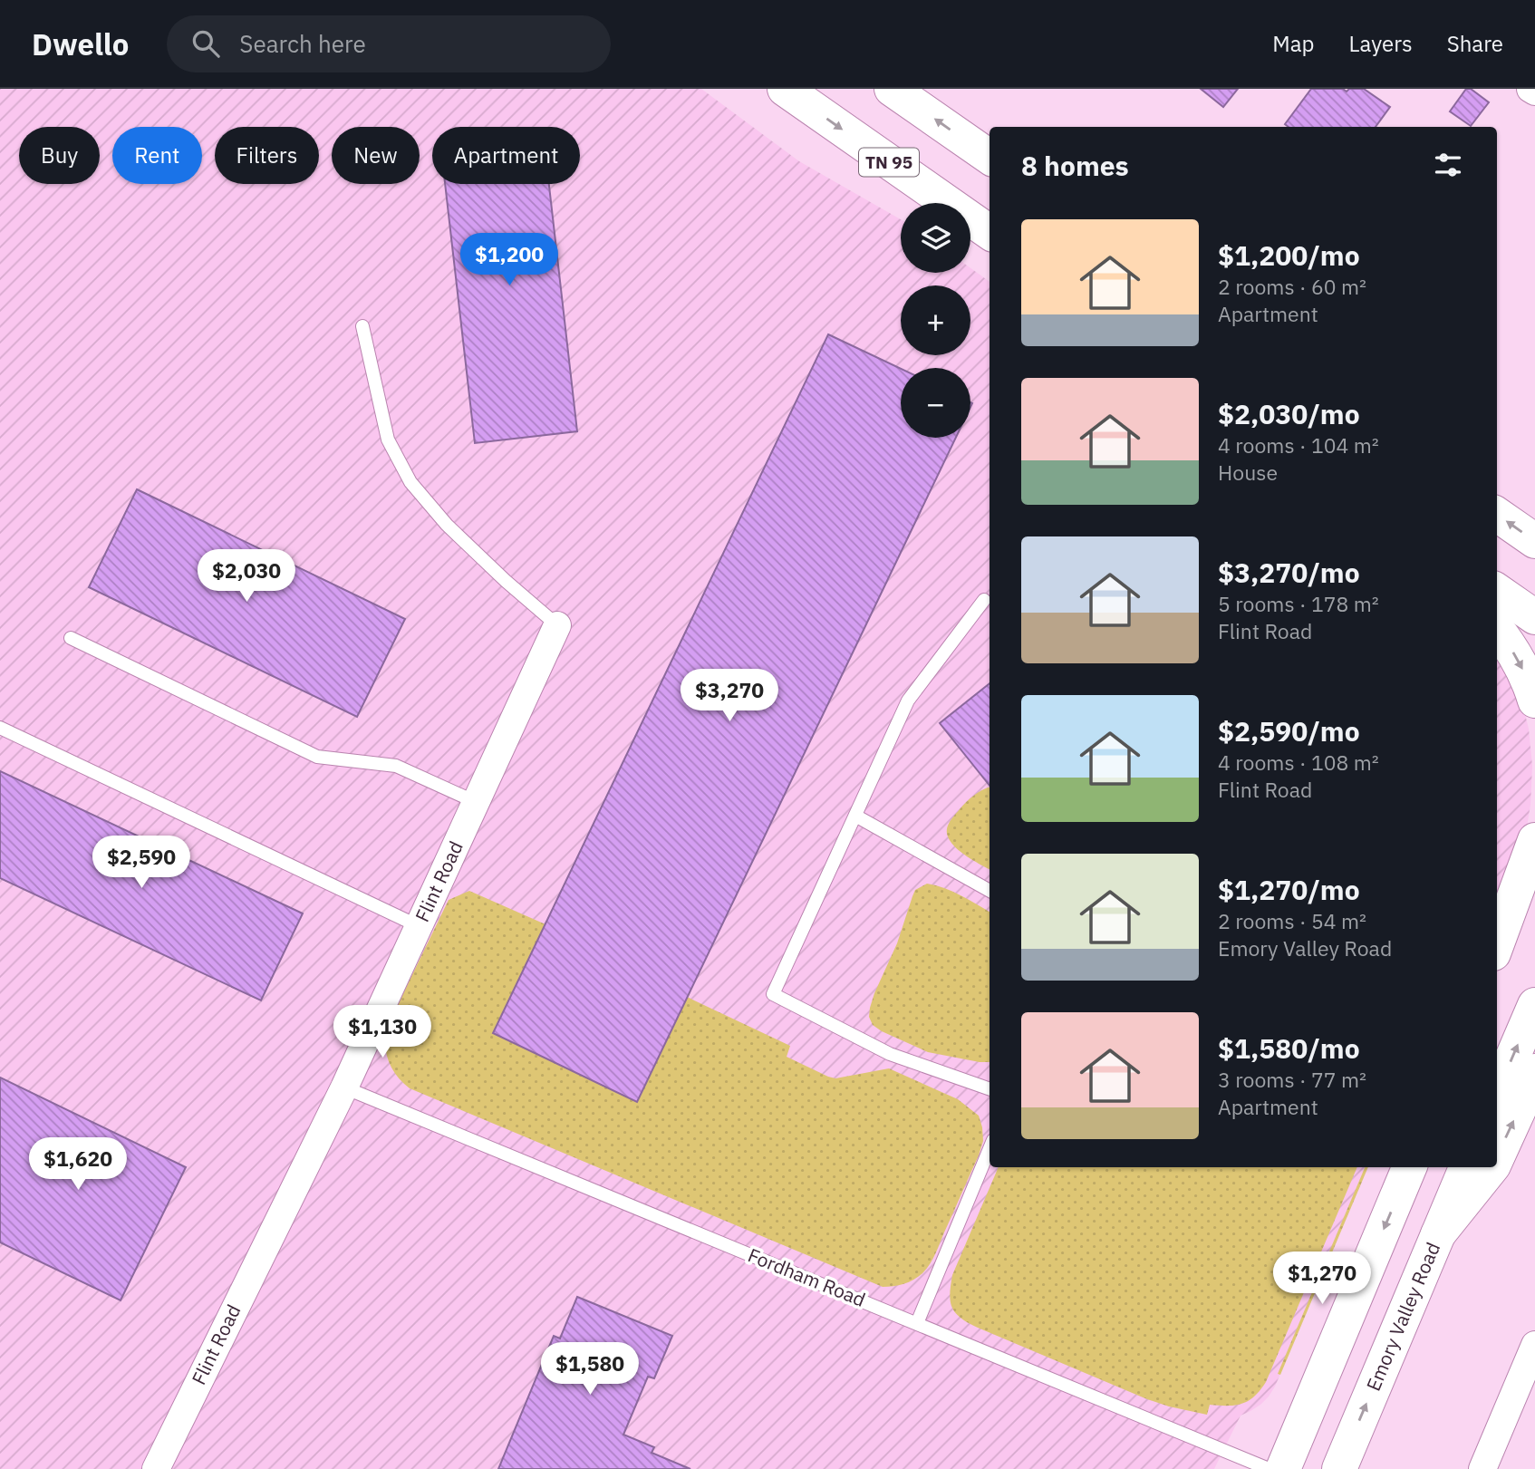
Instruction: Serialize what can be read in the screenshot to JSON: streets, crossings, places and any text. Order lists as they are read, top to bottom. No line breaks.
{"streets":{"main road":["TN 95","Emory Valley Road"],"street":["Flint Road"],"lane":["Fordham Road"]},"crossings":[["Flint Road","Fordham Road"]],"page":{"header":"Dwello","search":"Search here","nav":["Map","Layers","Share"],"chip":["Buy","Rent","Filters","New","Apartment"],"heading":"8 homes","map_buttons":["+","−"],"list":[{"name":"$1,200/mo","note":"2 rooms · 60 m² · Apartment"},{"name":"$2,030/mo","note":"4 rooms · 104 m² · House"},{"name":"$3,270/mo","note":"5 rooms · 178 m² · Flint Road"},{"name":"$2,590/mo","note":"4 rooms · 108 m² · Flint Road"},{"name":"$1,270/mo","note":"2 rooms · 54 m² · Emory Valley Road"},{"name":"$1,580/mo","note":"3 rooms · 77 m² · Apartment"}],"price":["$1,200","$2,030","$3,270","$2,590","$1,130","$1,620","$1,270","$1,580"]}}
